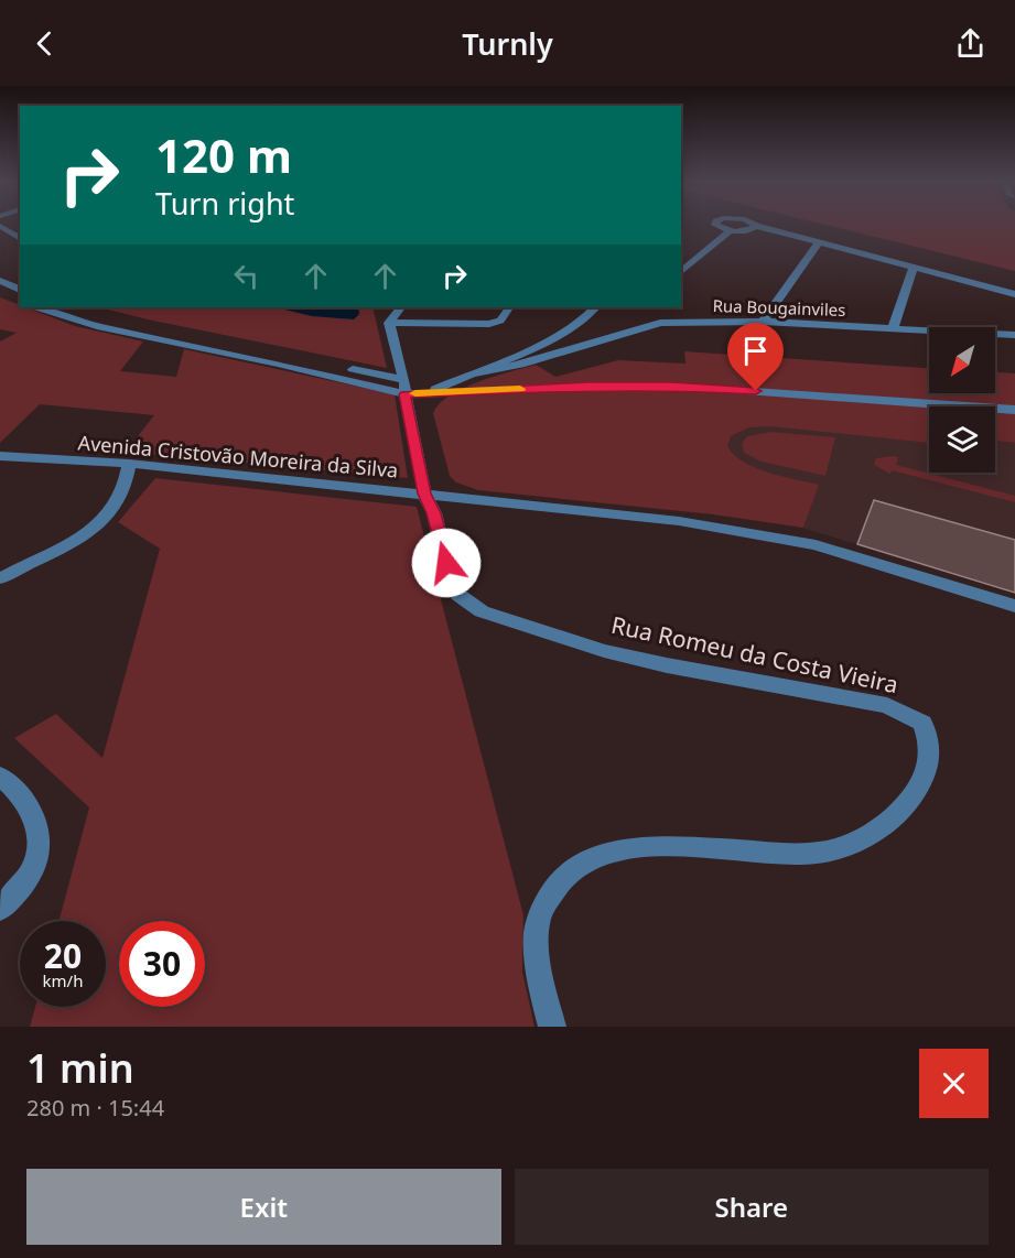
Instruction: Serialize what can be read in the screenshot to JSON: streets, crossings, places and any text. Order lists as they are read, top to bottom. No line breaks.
{"streets":{"street":["Rua Bougainviles","Avenida Cristovão Moreira da Silva","Rua Romeu da Costa Vieira"]},"crossings":[["Avenida Cristovão Moreira da Silva","Rua Romeu da Costa Vieira"]],"north":"bottom left","page":{"header":"Turnly","turn":["120 m","Turn right"],"speed":"20 km/h","limit":"30","heading":["1 min","280 m · 15:44"],"buttons":["Exit","Share"]}}
